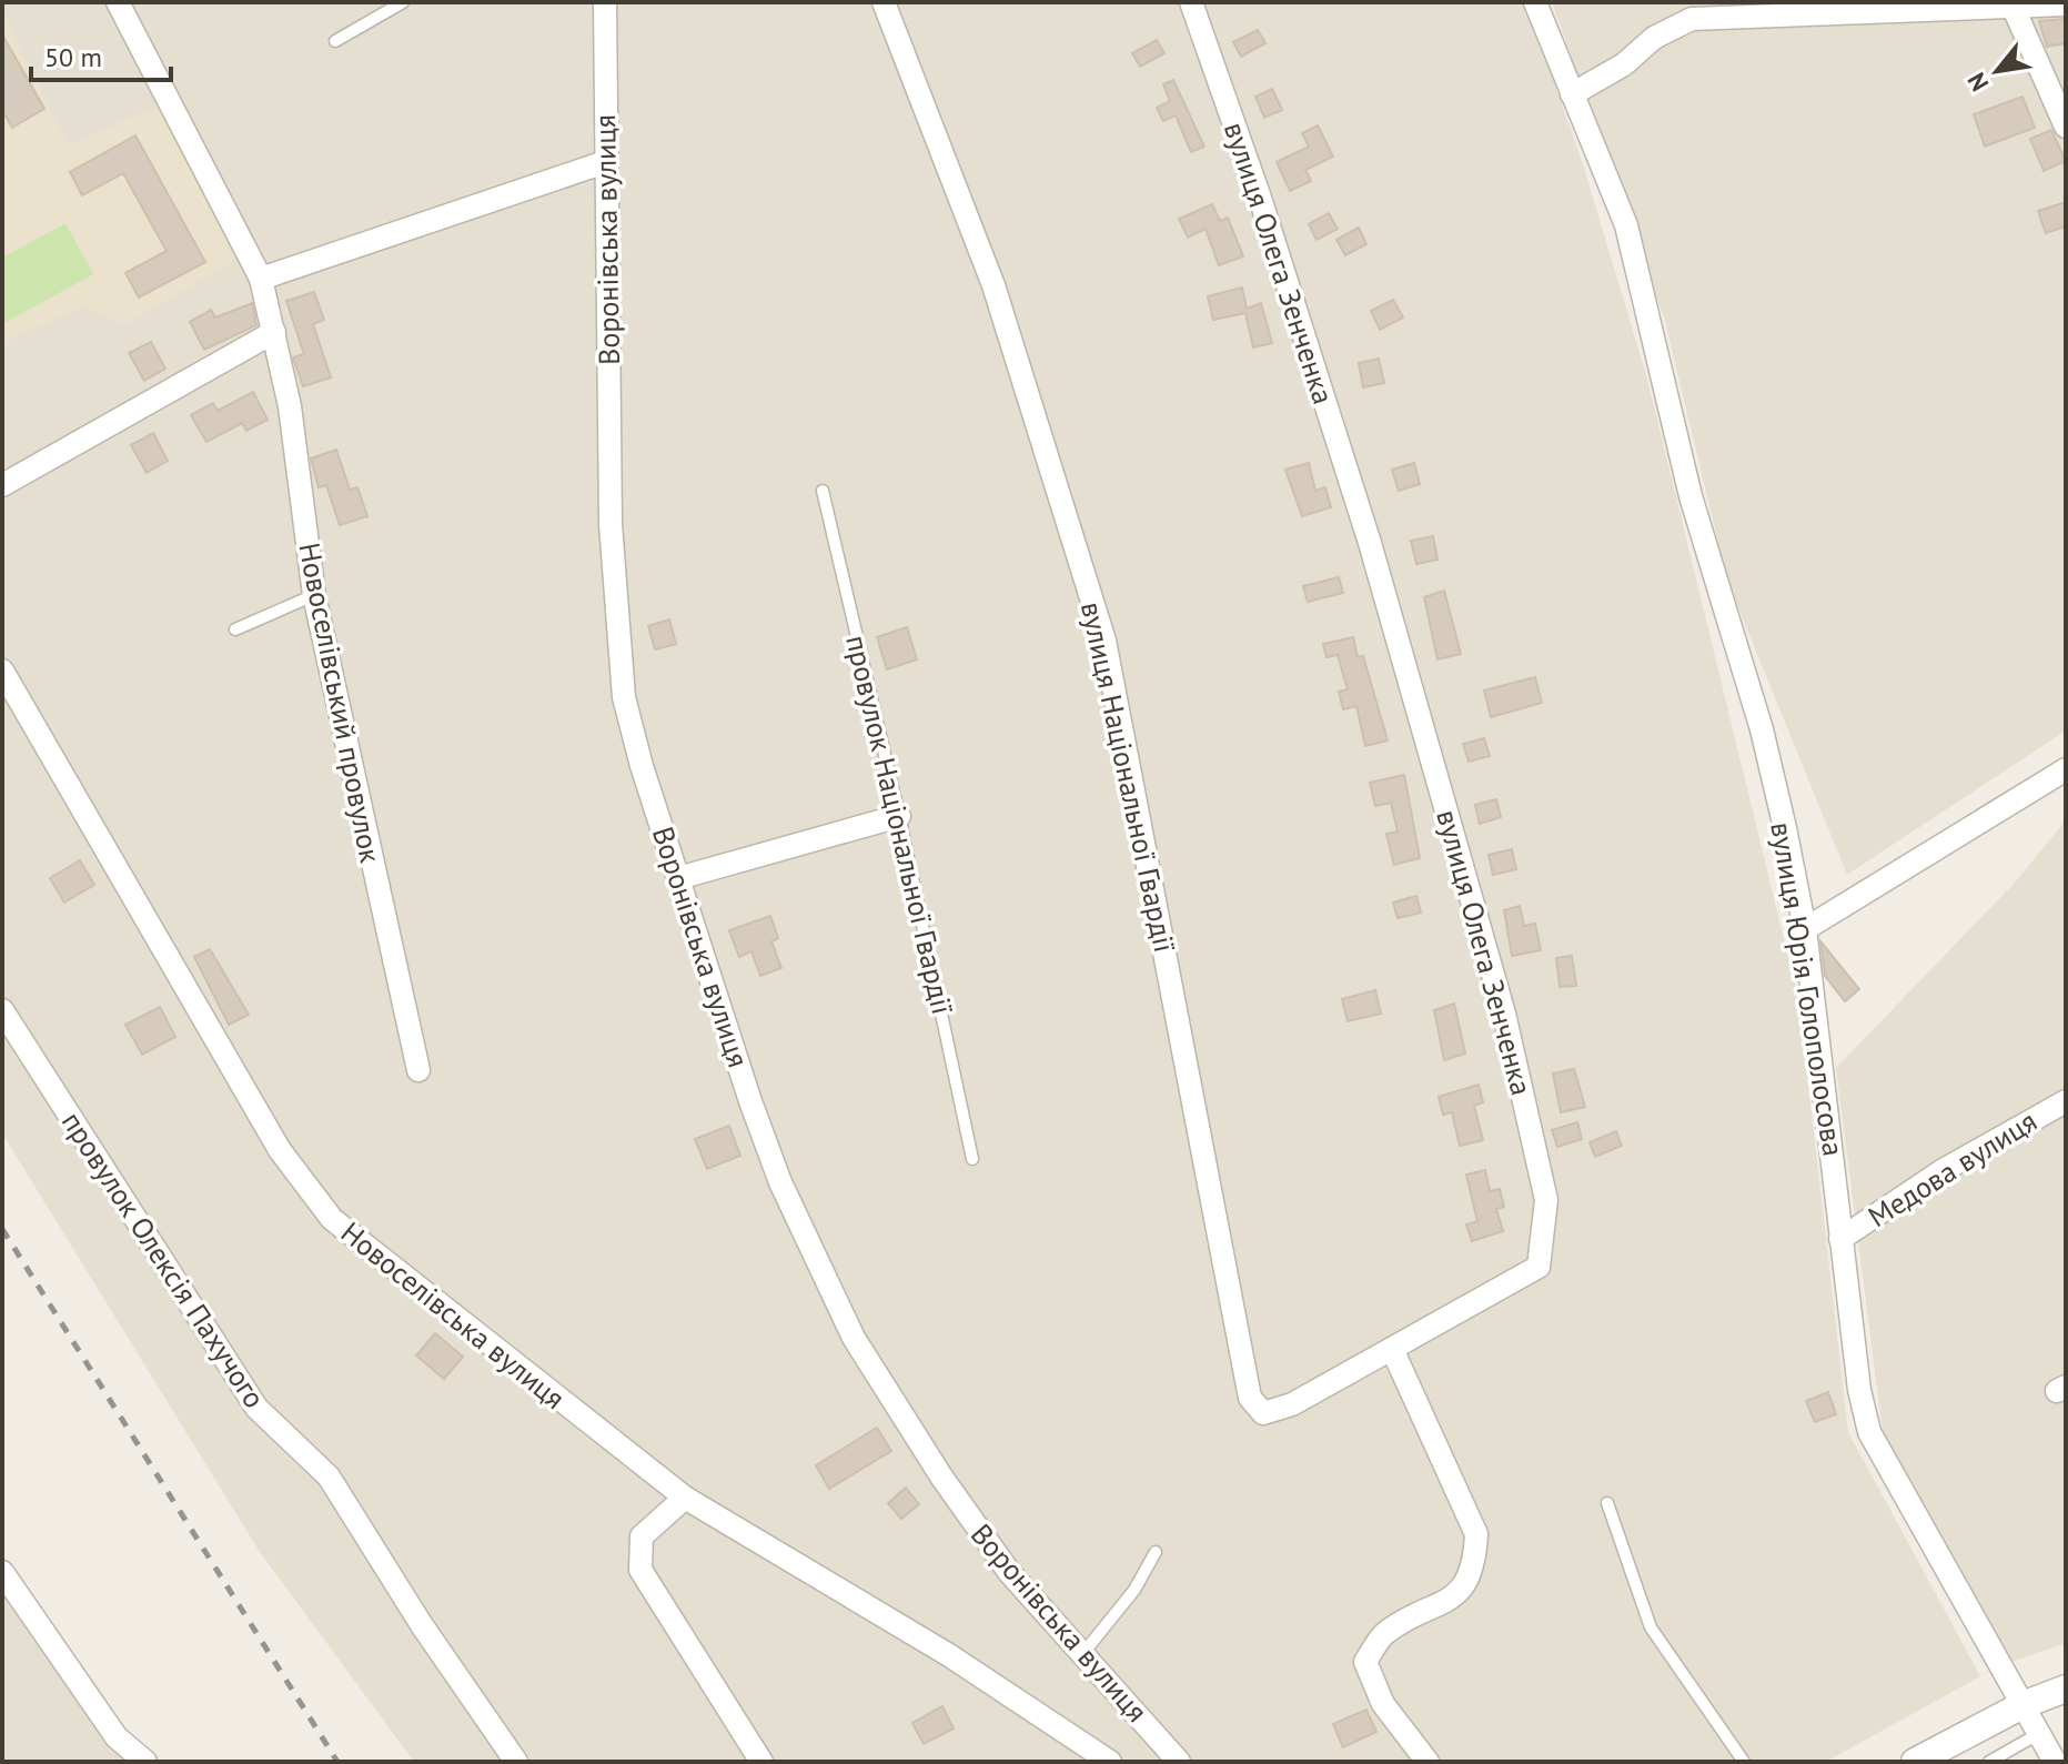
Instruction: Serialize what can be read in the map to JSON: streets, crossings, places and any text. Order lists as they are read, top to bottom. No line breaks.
{"streets":{"street":["Воронівська вулиця","вулиця Олега Зенченка","Новоселівський провулок","вулиця Національної Гвардії","вулиця Юрія Голополосова","Медова вулиця","провулок Олексія Пахучого","Новоселівська вулиця"],"lane":["провулок Національної Гвардії"]},"crossings":[["вулиця Олега Зенченка","вулиця Національної Гвардії"],["вулиця Юрія Голополосова","Медова вулиця"]],"scale_bar":"50 m","north":"bottom left"}
